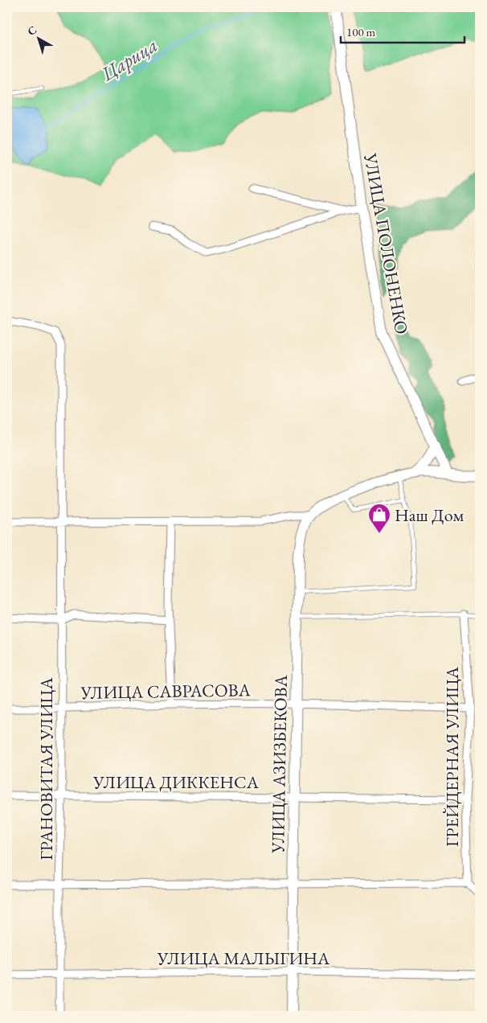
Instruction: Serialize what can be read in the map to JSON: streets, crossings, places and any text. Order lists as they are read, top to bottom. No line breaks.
{"streets":{"main road":["УЛИЦА ПОЛОНЕНКО","УЛИЦА АЗИЗБЕКОВА"],"street":["УЛИЦА САВРАСОВА","ГРЕЙДЕРНАЯ УЛИЦА","ГРАНОВИТАЯ УЛИЦА","УЛИЦА ДИККЕНСА","УЛИЦА МАЛЫГИНА"]},"crossings":[["УЛИЦА САВРАСОВА","ГРЕЙДЕРНАЯ УЛИЦА"],["УЛИЦА САВРАСОВА","УЛИЦА АЗИЗБЕКОВА"],["УЛИЦА САВРАСОВА","ГРАНОВИТАЯ УЛИЦА"],["ГРЕЙДЕРНАЯ УЛИЦА","УЛИЦА ДИККЕНСА"],["УЛИЦА АЗИЗБЕКОВА","УЛИЦА ДИККЕНСА"],["УЛИЦА АЗИЗБЕКОВА","УЛИЦА МАЛЫГИНА"],["ГРАНОВИТАЯ УЛИЦА","УЛИЦА ДИККЕНСА"],["ГРАНОВИТАЯ УЛИЦА","УЛИЦА МАЛЫГИНА"]],"water":["Царица"],"places":{"shop":["Наш Дом"]},"scale_bar":"100 m","north":"top left"}
